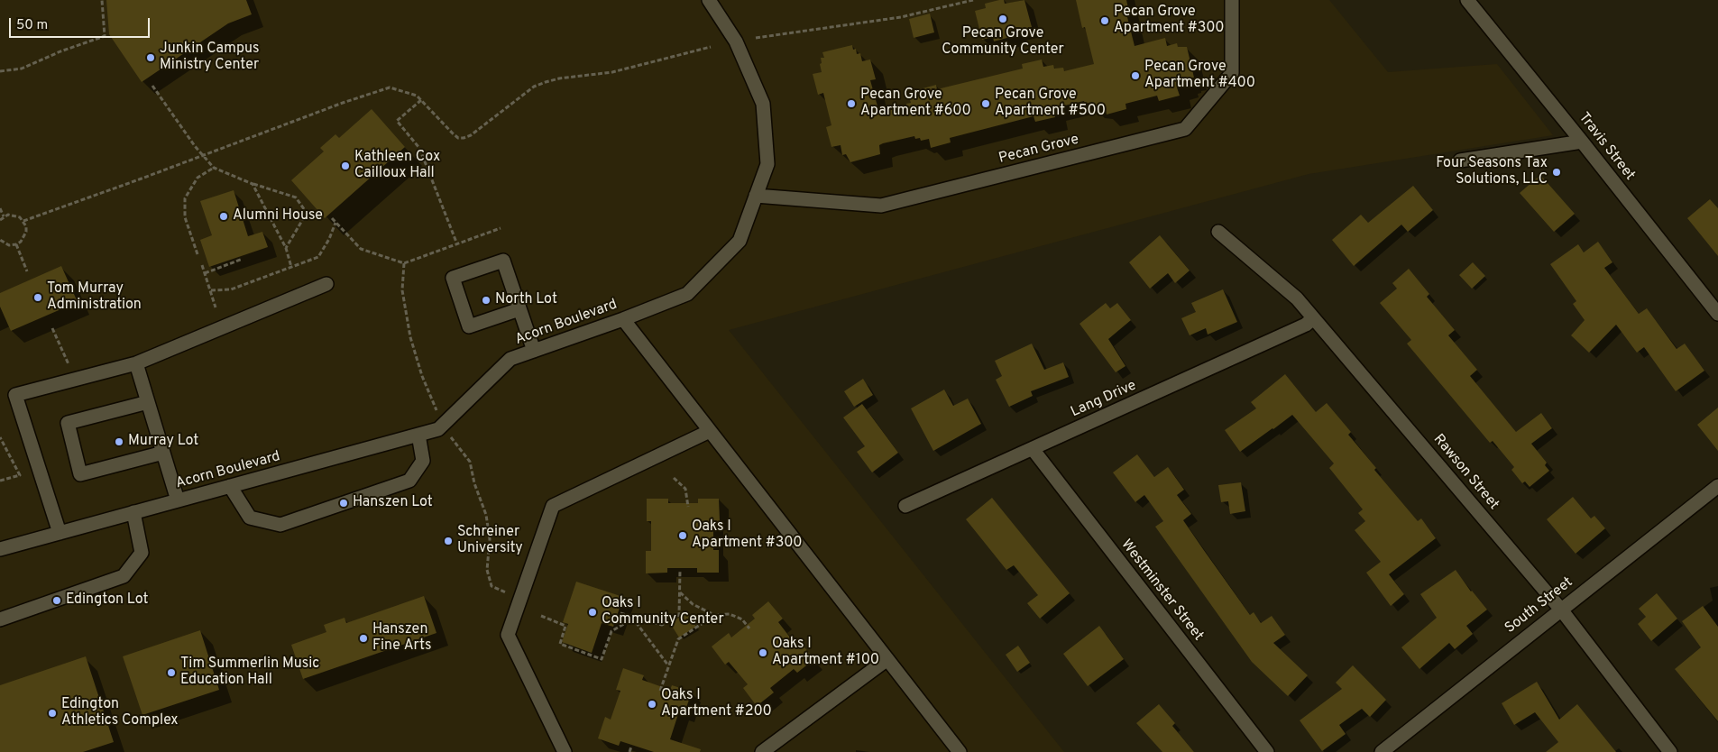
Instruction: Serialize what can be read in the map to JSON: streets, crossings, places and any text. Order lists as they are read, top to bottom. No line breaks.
{"streets":{"street":["Travis Street","Pecan Grove","Acorn Boulevard","Lang Drive","Rawson Street","Westminster Street","South Street"]},"crossings":[["Pecan Grove","Acorn Boulevard"],["Lang Drive","Rawson Street"],["Lang Drive","Westminster Street"],["Rawson Street","South Street"]],"places":["Pecan Grove Community Center","Pecan Grove Apartment #300","Junkin Campus Ministry Center","Pecan Grove Apartment #400","Pecan Grove Apartment #600","Pecan Grove Apartment #500","Kathleen Cox Cailloux Hall","Four Seasons Tax Solutions, LLC","Alumni House","Tom Murray Administration","North Lot","Murray Lot","Hanszen Lot","Oaks I Apartment #300","Schreiner University","Edington Lot","Oaks I Community Center","Hanszen Fine Arts","Oaks I Apartment #100","Tim Summerlin Music Education Hall","Oaks I Apartment #200","Edington Athletics Complex"],"scale_bar":"50 m"}
